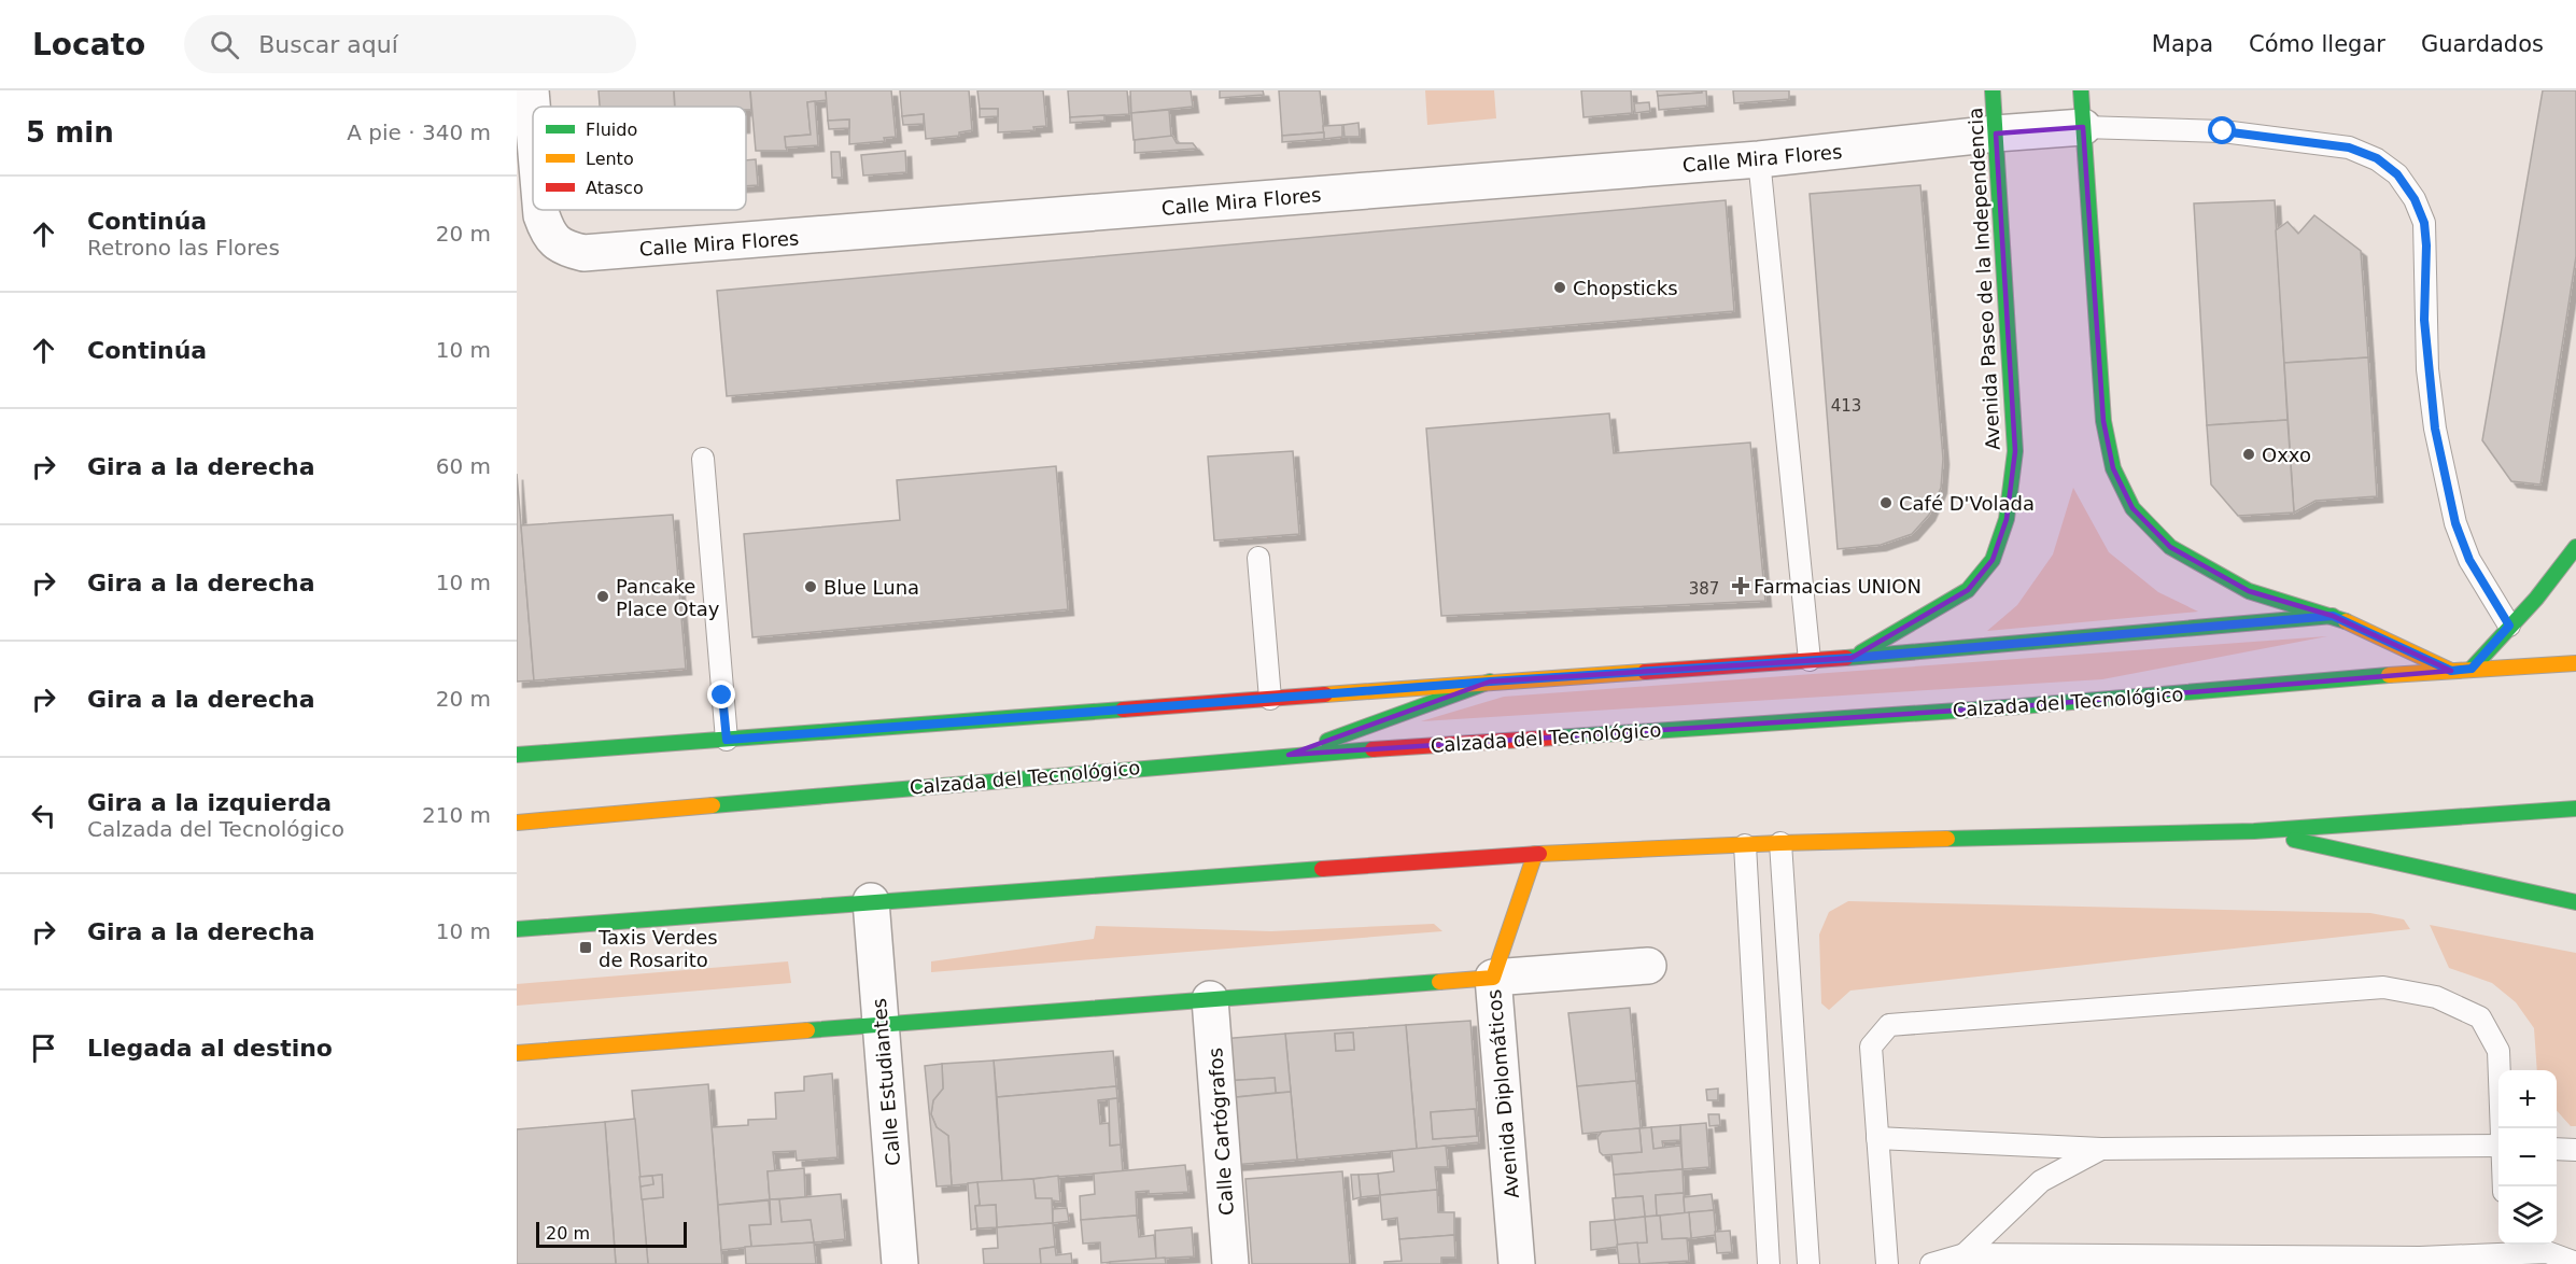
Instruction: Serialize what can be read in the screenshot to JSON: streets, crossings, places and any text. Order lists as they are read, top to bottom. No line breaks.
{"streets":{"main road":["Avenida Paseo de la Independencia","Calzada del Tecnológico","Avenida Diplomáticos"],"street":["Calle Mira Flores","Calle Estudiantes","Calle Cartógrafos"]},"crossings":[["Calle Mira Flores","Avenida Paseo de la Independencia"]],"places":{"other":["Chopsticks","Oxxo","Café D'Volada","Blue Luna","Pancake Place Otay"],"health":["Farmacias UNION"],"transit":["Taxis Verdes de Rosarito"]},"house_numbers":["413","387"],"legend":["Fluido","Lento","Atasco"],"scale_bar":"20 m","page":{"header":"Locato","search":"Buscar aquí","nav":["Mapa","Cómo llegar","Guardados"],"heading":["5 min","A pie · 340 m"],"list":[["Continúa","Retrono las Flores","20 m"],["Continúa","10 m"],["Gira a la derecha","60 m"],["Gira a la derecha","10 m"],["Gira a la derecha","20 m"],["Gira a la izquierda","Calzada del Tecnológico","210 m"],["Gira a la derecha","10 m"],"Llegada al destino"],"map_buttons":["+","−"],"scale":"20 m"}}
